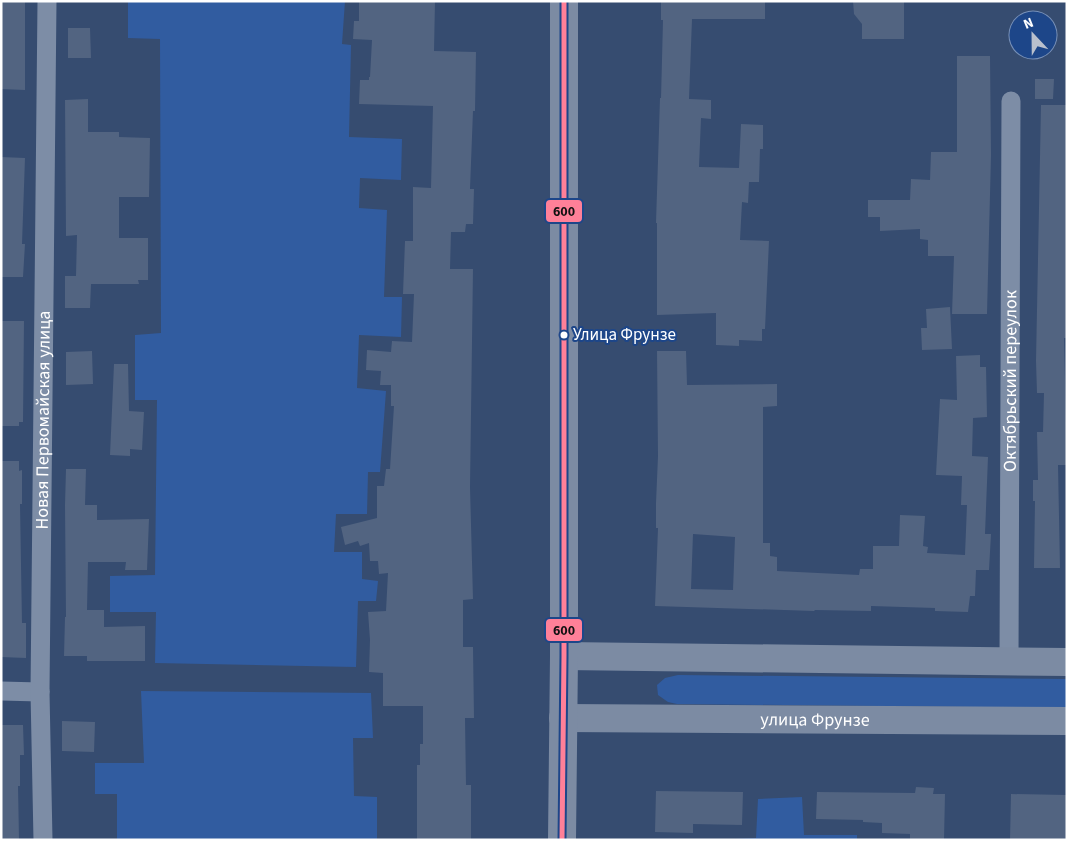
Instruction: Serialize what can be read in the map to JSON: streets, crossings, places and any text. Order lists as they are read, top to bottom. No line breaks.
{"streets":{"main road":["улица Фрунзе"],"street":["Октябрьский переулок","Новая Первомайская улица"]},"places":["Улица Фрунзе"],"lines":["transit line 600"],"north":"top"}
